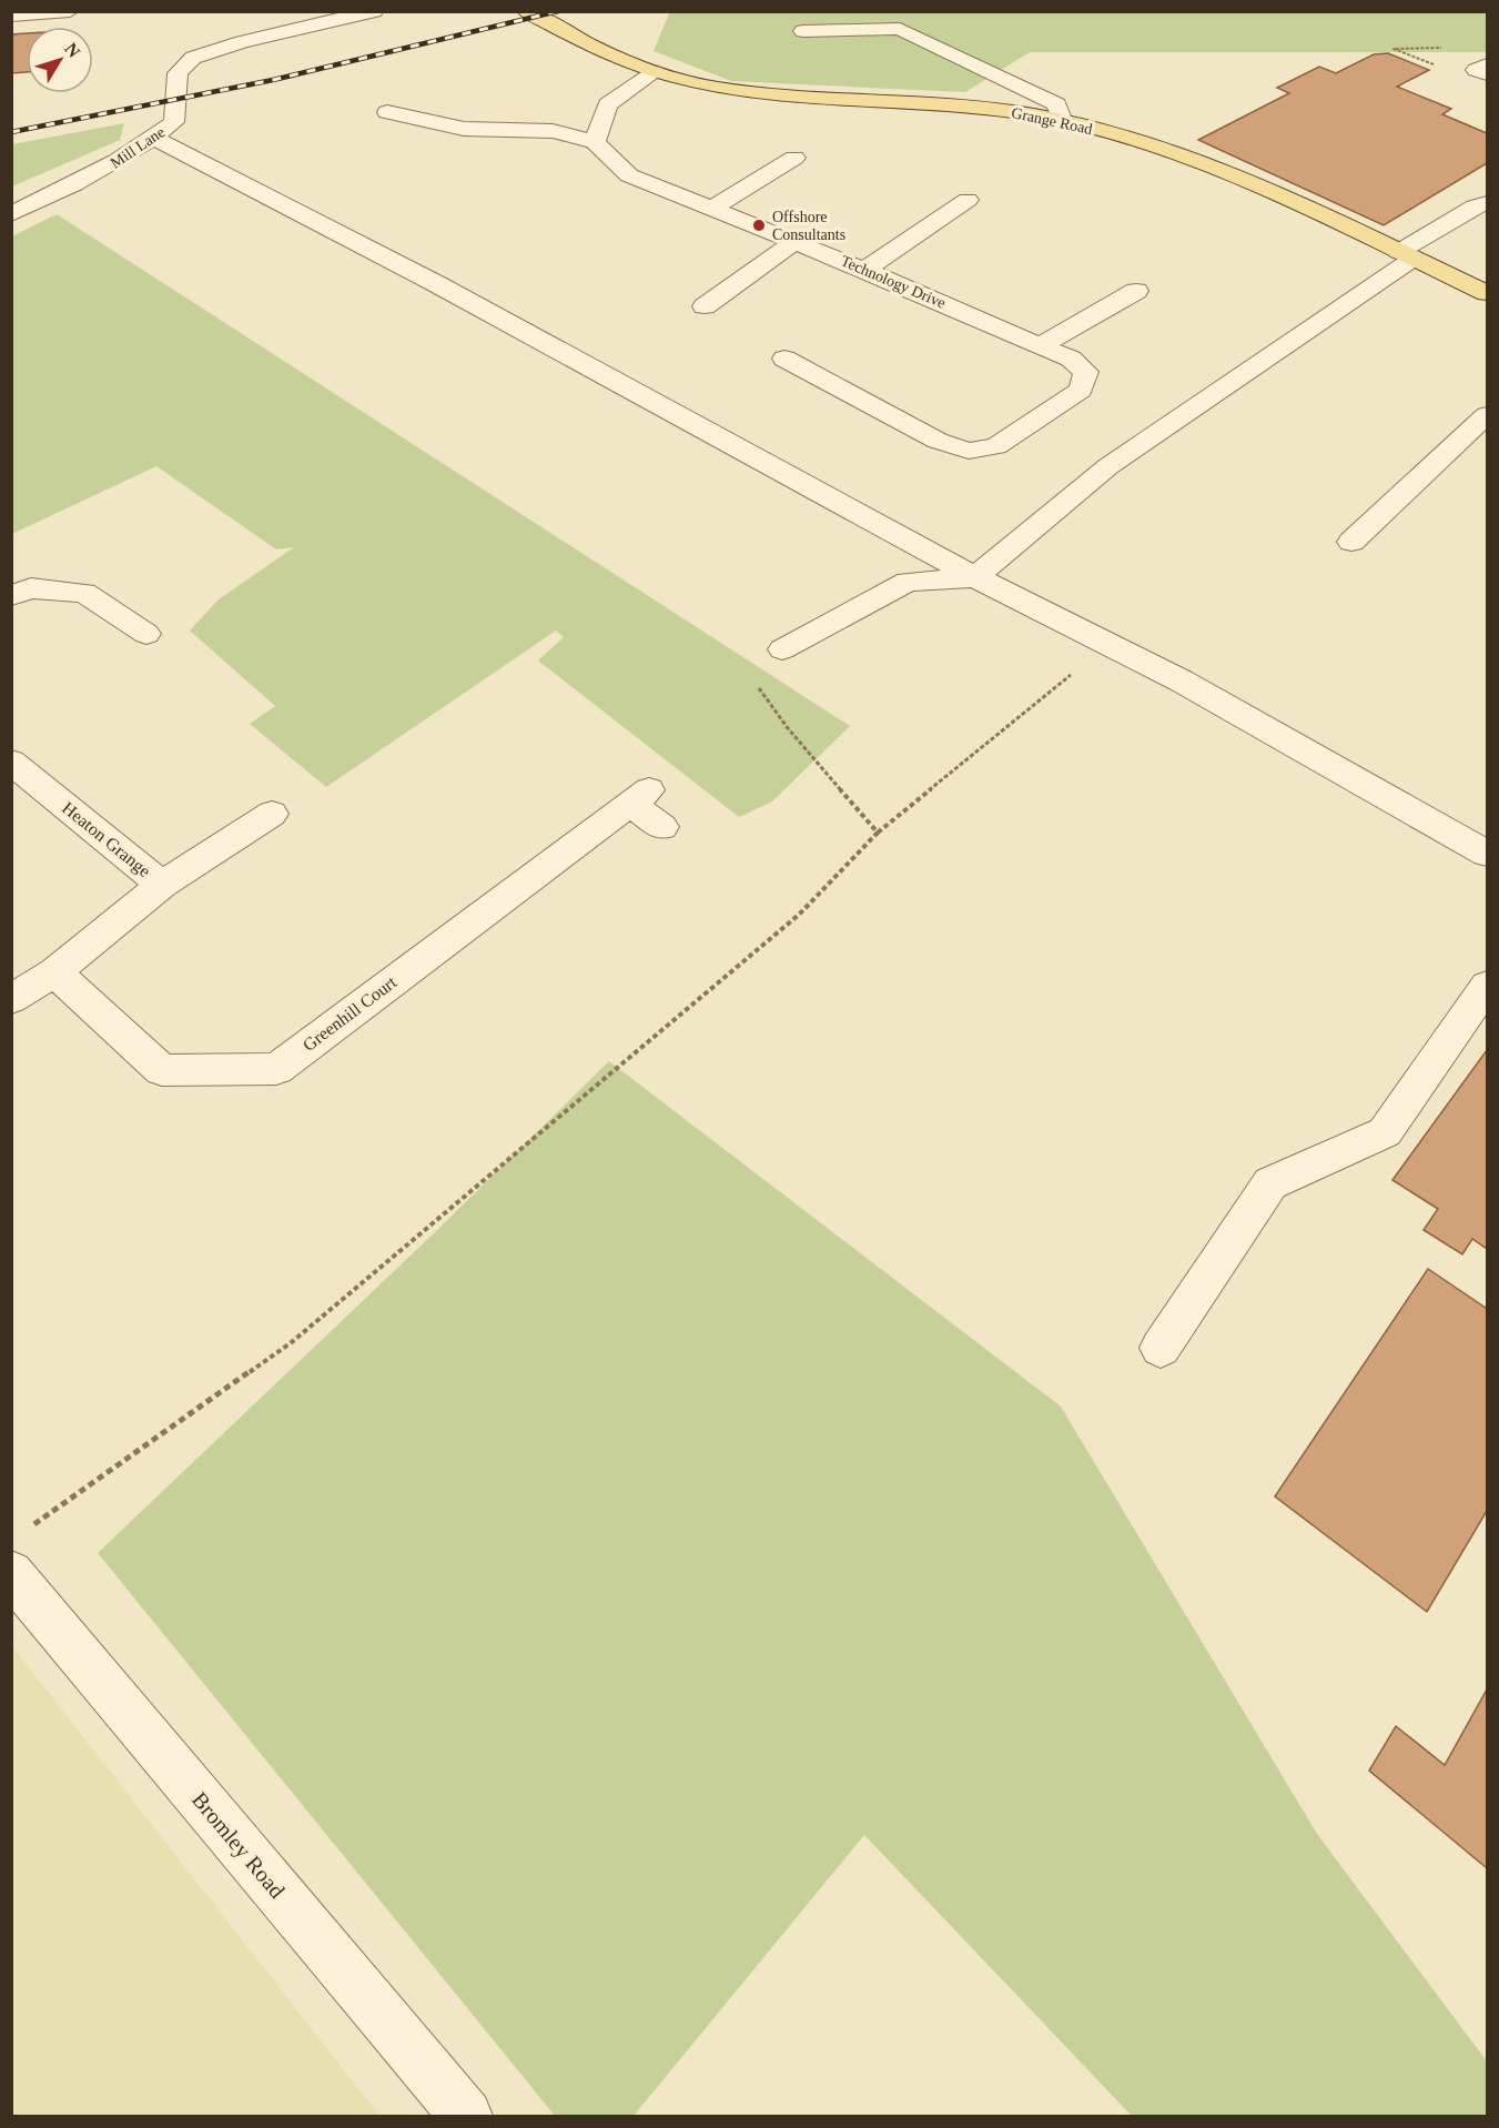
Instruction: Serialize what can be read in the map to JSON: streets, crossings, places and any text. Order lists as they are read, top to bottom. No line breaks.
{"streets":{"main road":["Grange Road"],"street":["Mill Lane","Technology Drive","Heaton Grange","Greenhill Court","Bromley Road"]},"places":["Offshore Consultants"],"north":"top right"}
